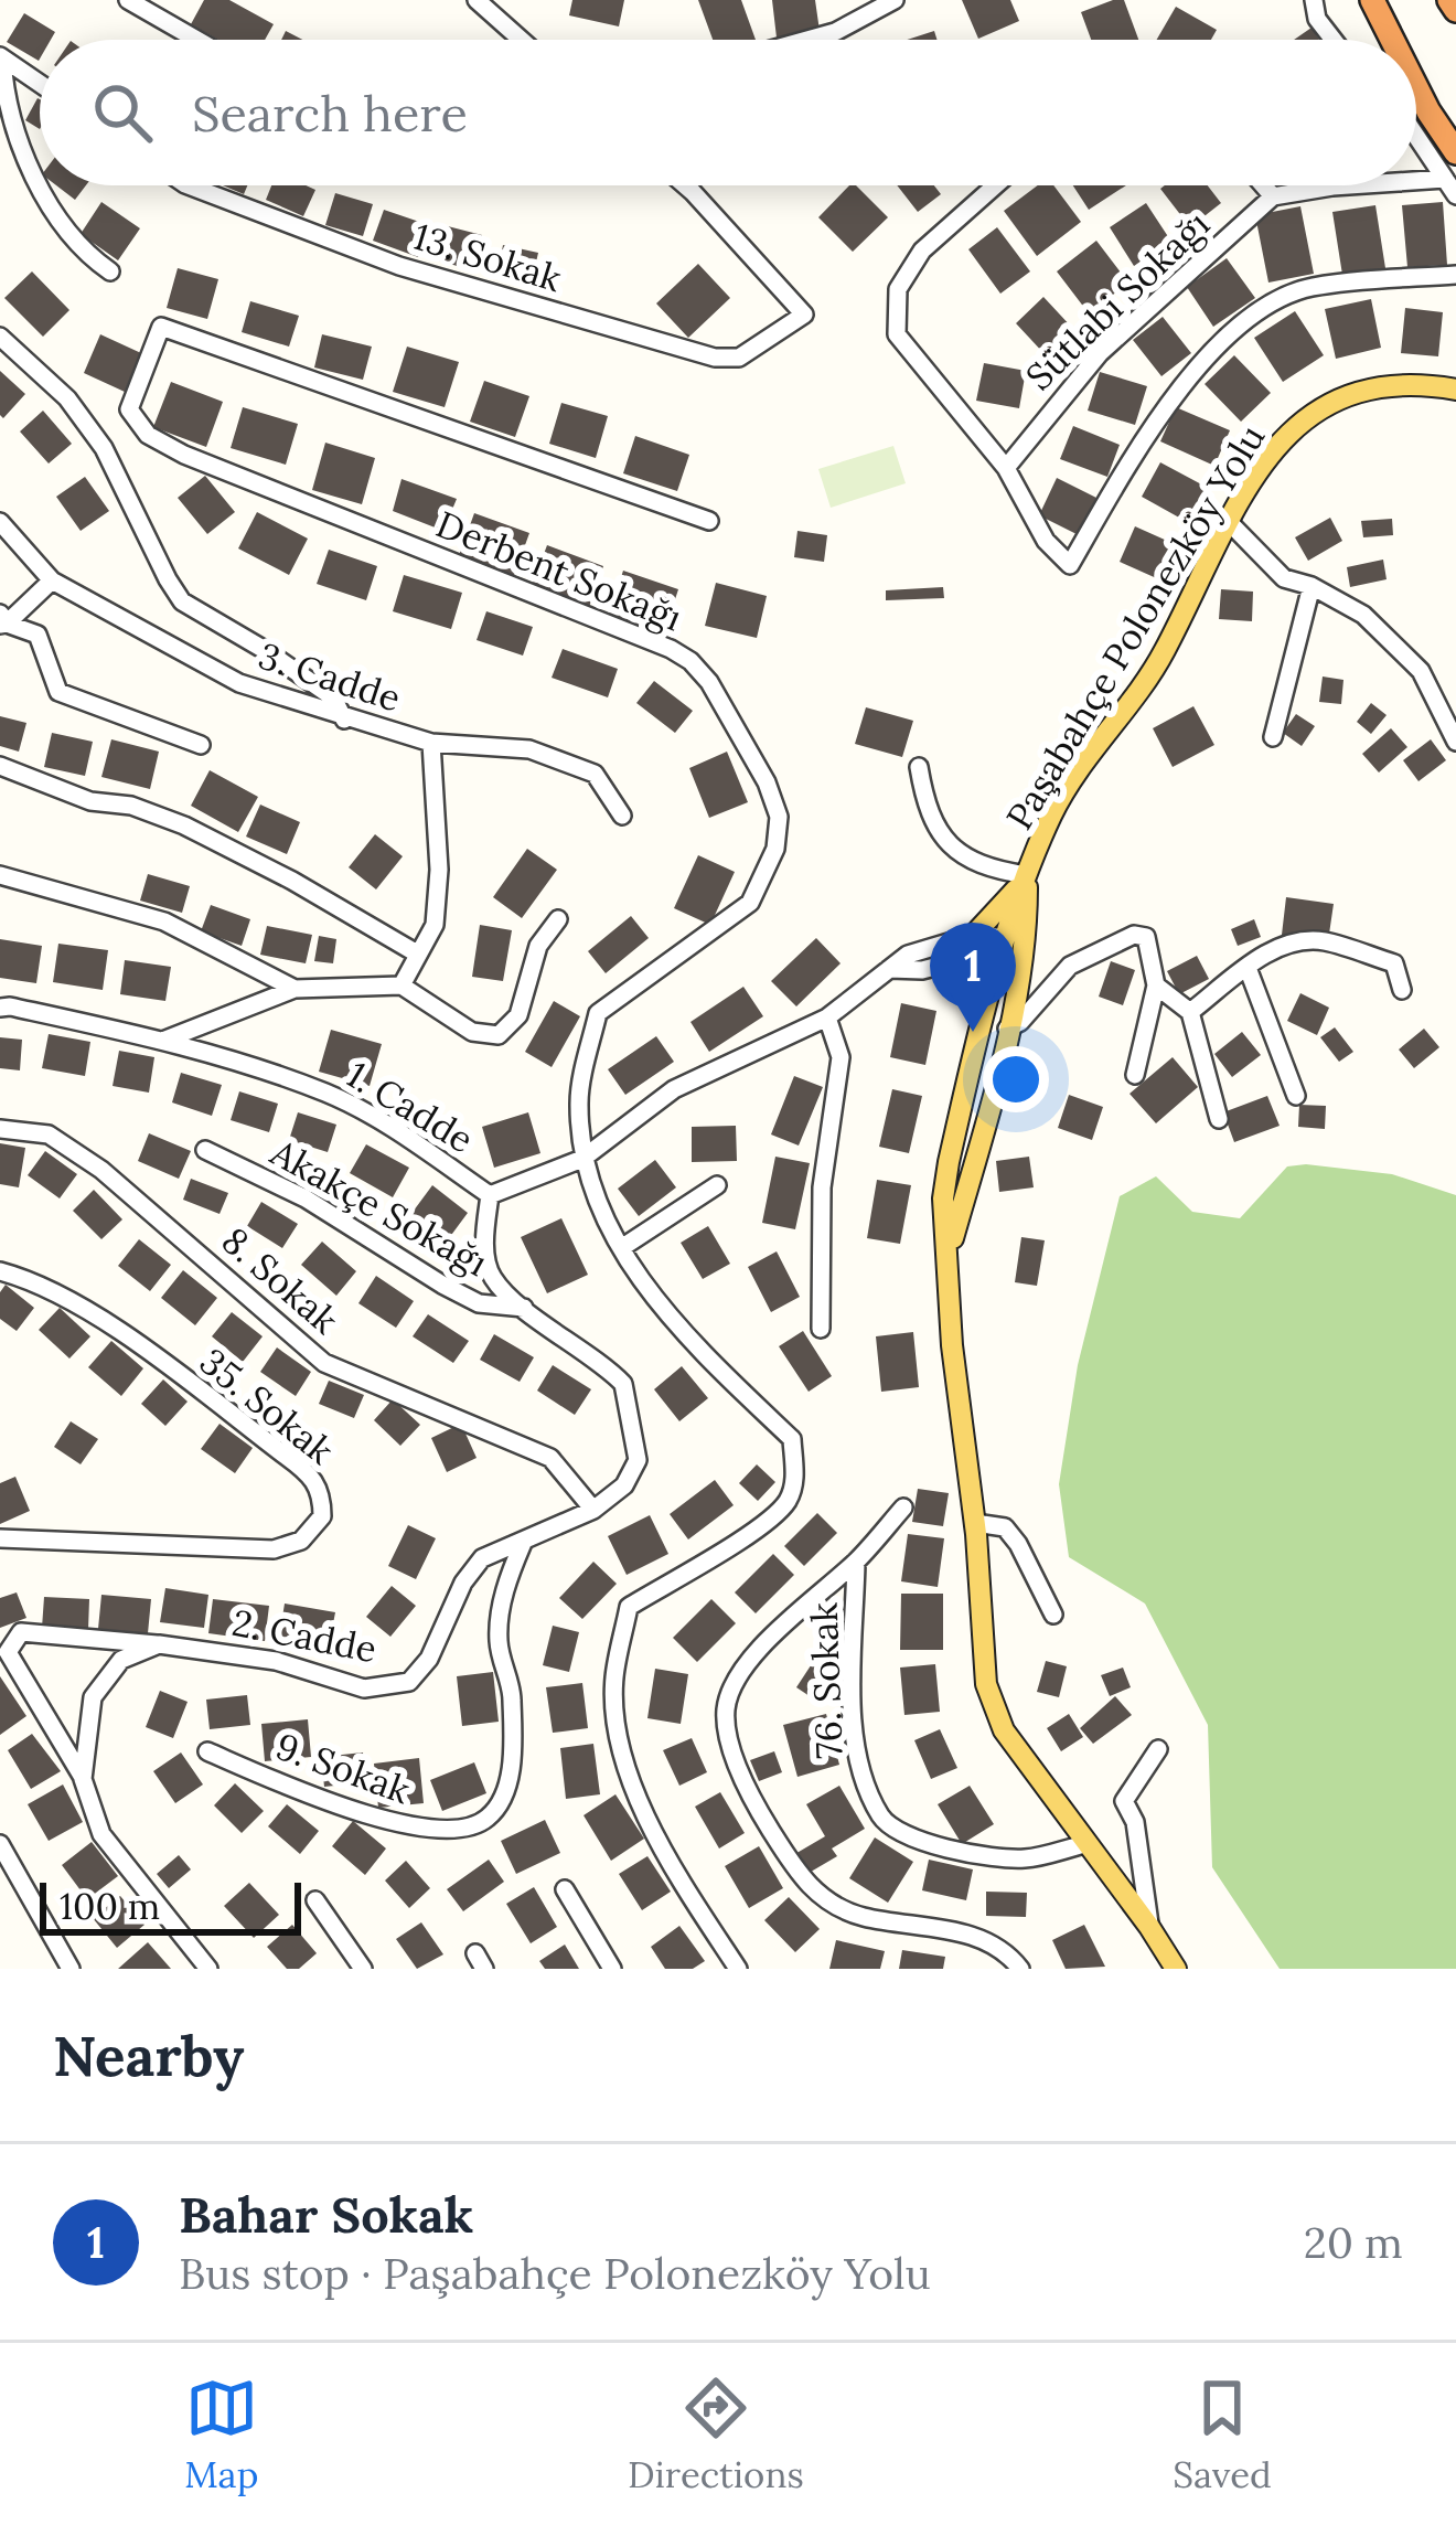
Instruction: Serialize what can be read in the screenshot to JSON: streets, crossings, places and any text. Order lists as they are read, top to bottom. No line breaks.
{"streets":{"main road":["Paşabahçe Polonezköy Yolu"],"street":["13. Sokak","Sütlabi Sokağı","Derbent Sokağı","3. Cadde","1. Cadde","Akakçe Sokağı","8. Sokak","35. Sokak","2. Cadde","76. Sokak","9. Sokak"]},"crossings":[["Derbent Sokağı","1. Cadde"],["Paşabahçe Polonezköy Yolu","76. Sokak"],["1. Cadde","2. Cadde"],["Akakçe Sokağı","2. Cadde"],["8. Sokak","2. Cadde"],["2. Cadde","9. Sokak"]],"scale_bar":"100 m","page":{"search":"Search here","pins":"1","scale":"100 m","heading":"Nearby","list":[{"mark":"1","name":"Bahar Sokak","note":"Bus stop · Paşabahçe Polonezköy Yolu","value":"20 m"}],"nav":["Map","Directions","Saved"]}}
